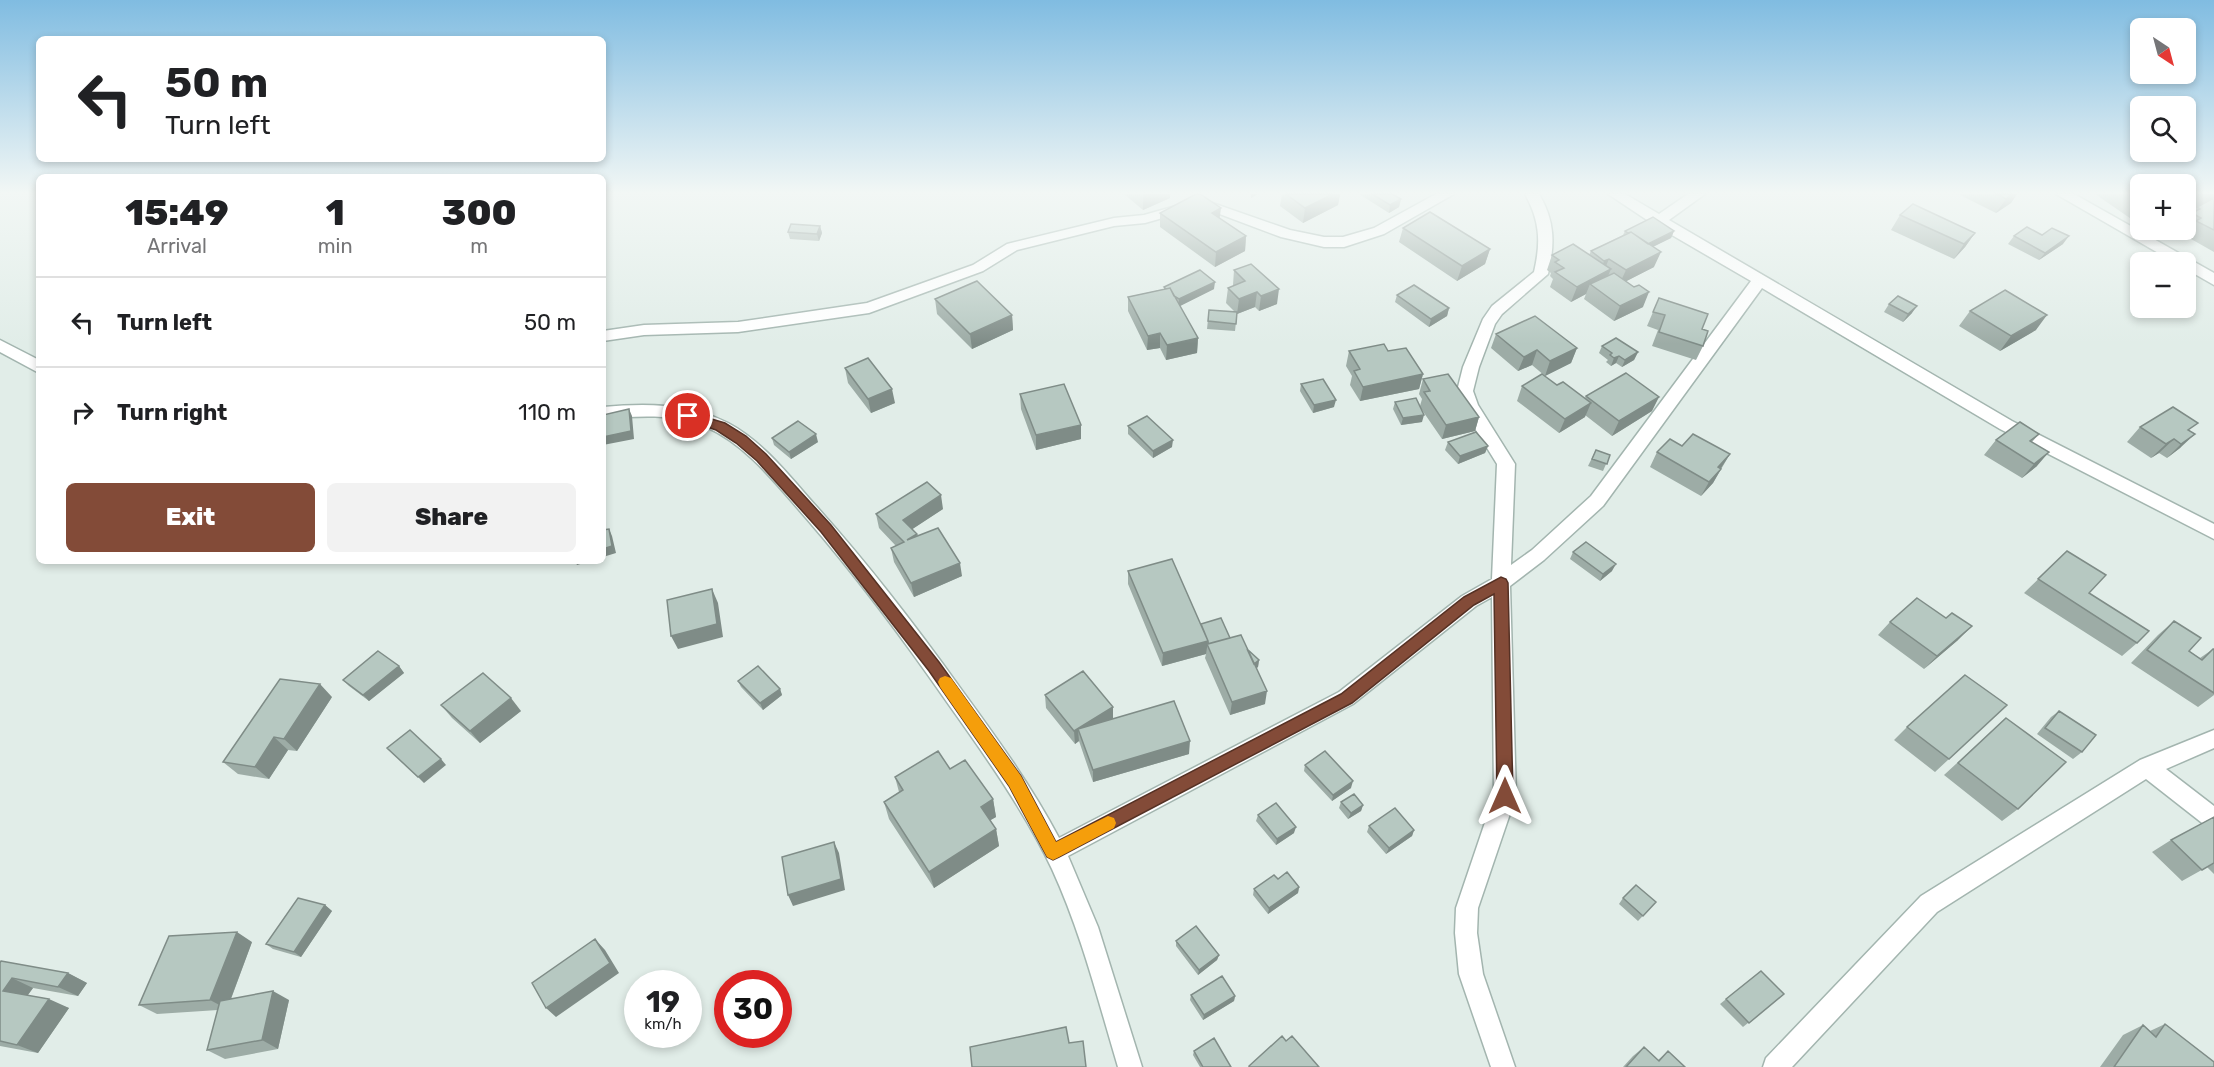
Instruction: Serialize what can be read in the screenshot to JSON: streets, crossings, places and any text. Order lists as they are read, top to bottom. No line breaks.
{"north":"bottom right","page":{"map_buttons":["+","−"],"turn":["50 m","Turn left"],"eta":["15:49","Arrival","1","min","300","m"],"list":[{"name":"Turn left","value":"50 m"},{"name":"Turn right","value":"110 m"}],"buttons":["Exit","Share"],"speed":"19 km/h","limit":"30"}}
